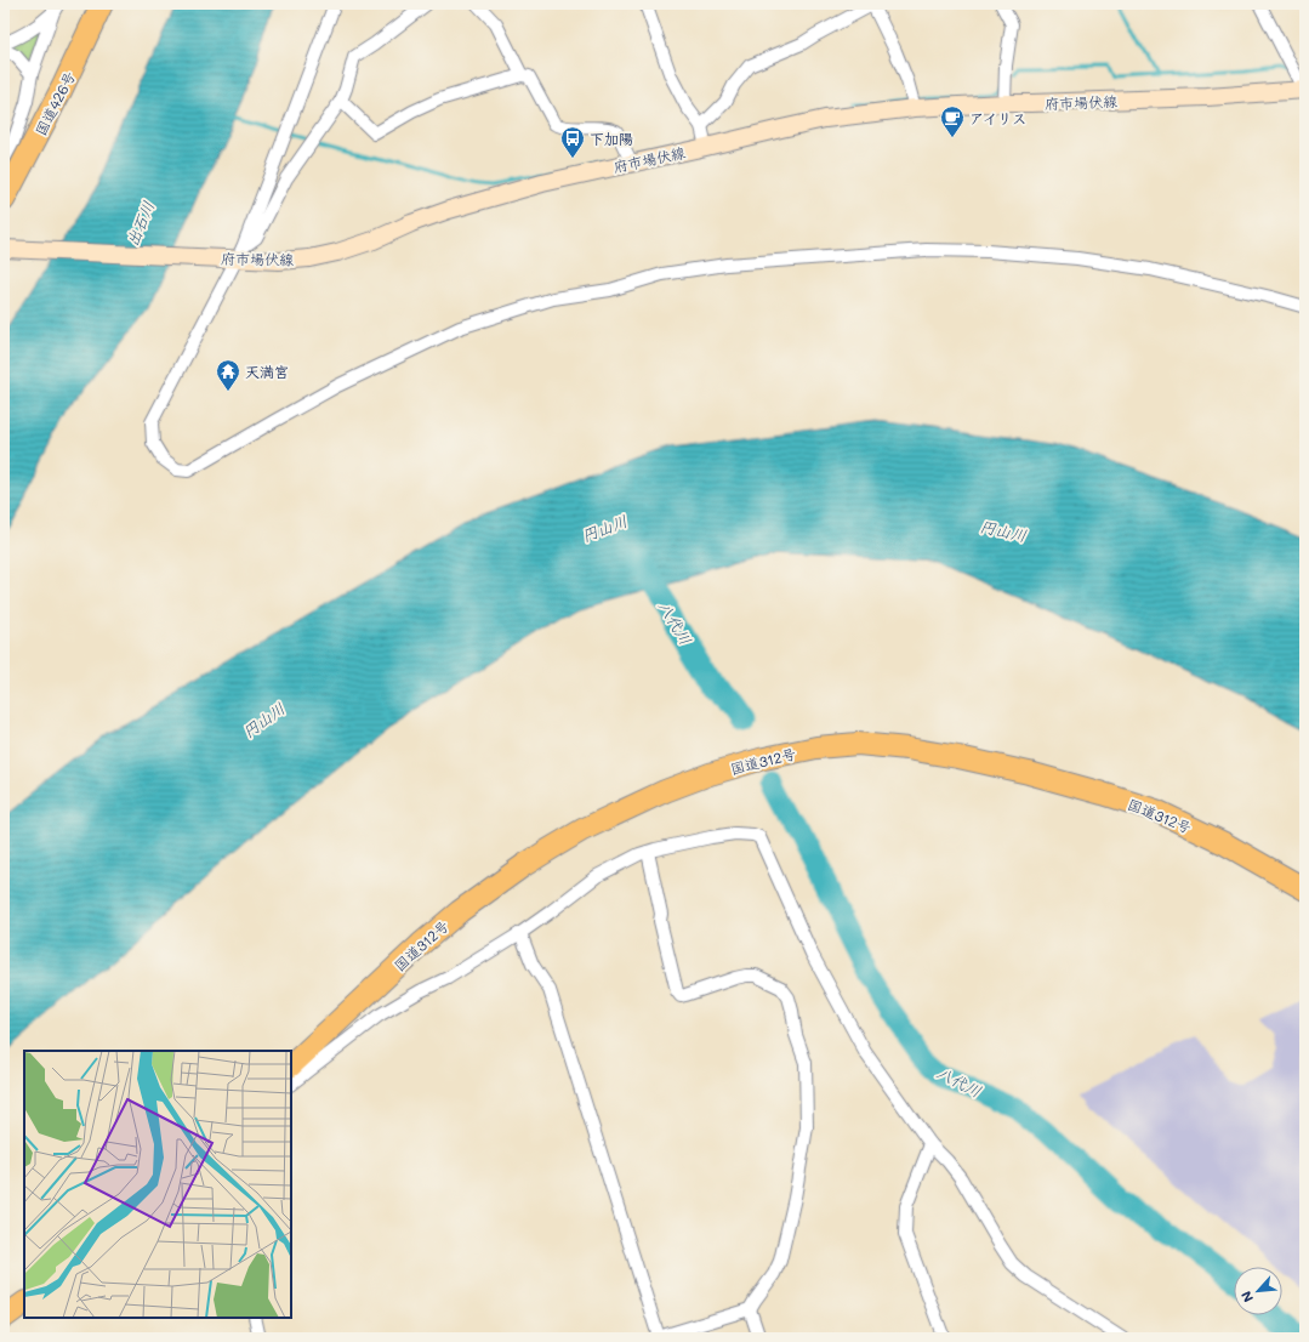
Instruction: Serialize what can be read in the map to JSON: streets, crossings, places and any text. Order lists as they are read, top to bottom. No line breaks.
{"streets":{"highway":["国道426号","国道312号"],"main road":["府市場伏線"]},"water":["出石川","円山川","八代川"],"places":{"cafe":["アイリス"],"bus stop":["下加陽"],"temple":["天満宮"]},"north":"bottom left"}
